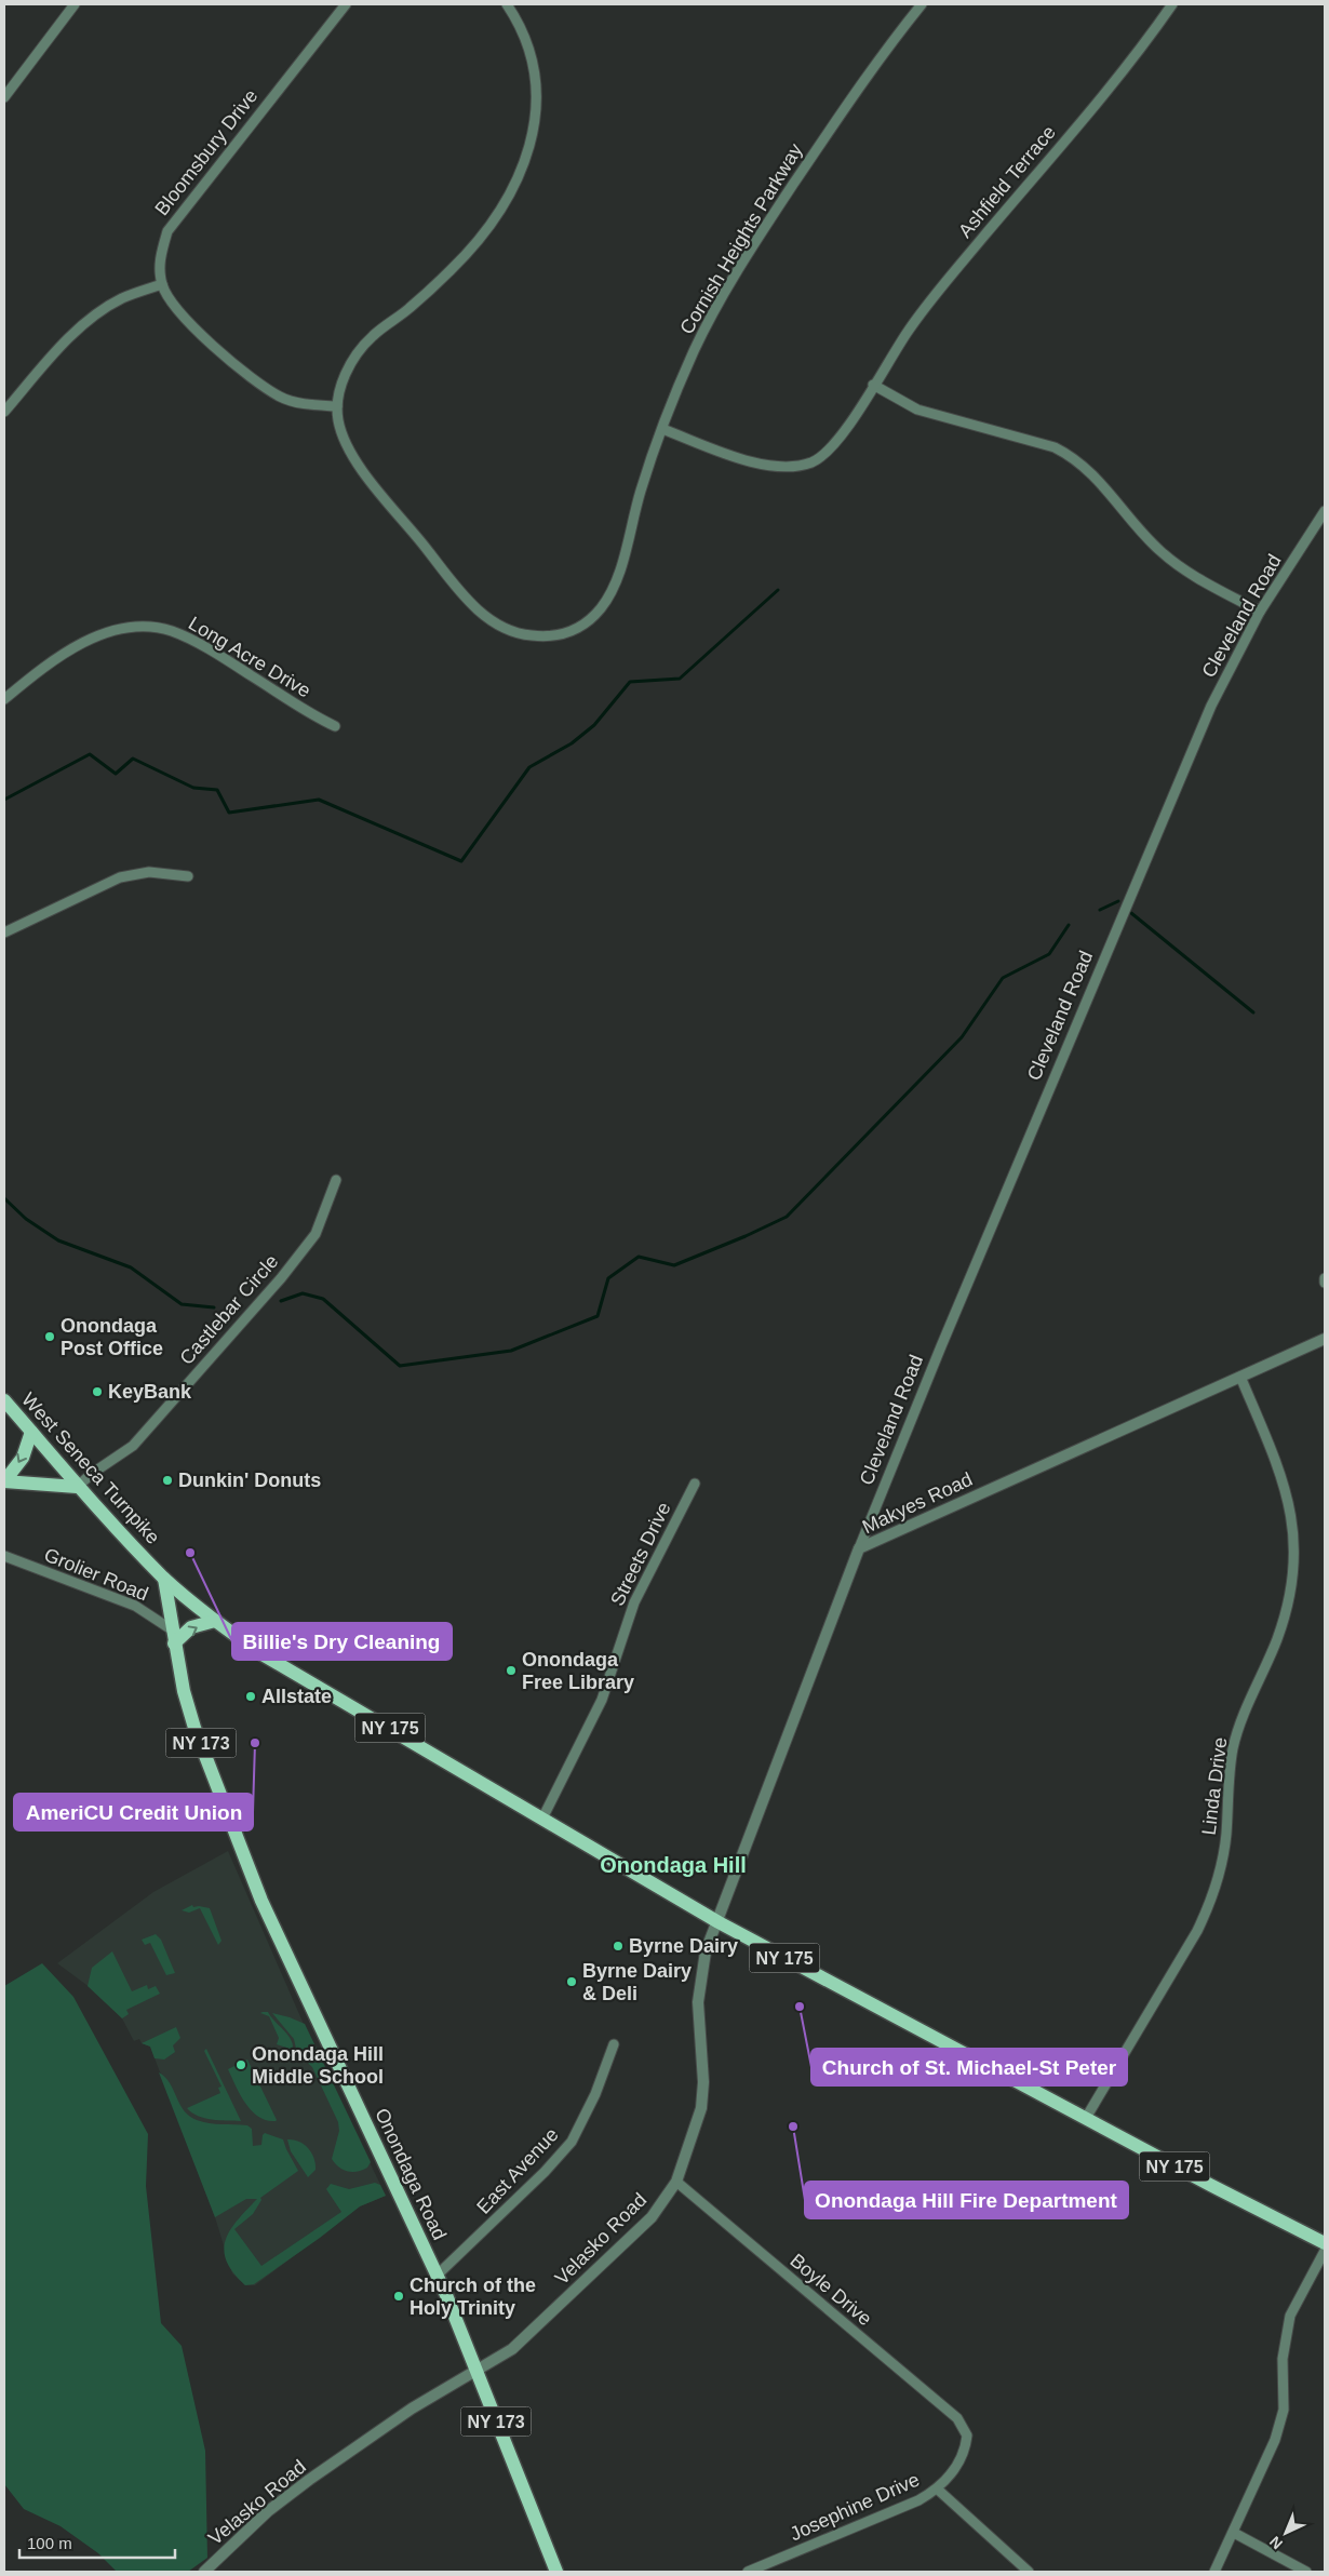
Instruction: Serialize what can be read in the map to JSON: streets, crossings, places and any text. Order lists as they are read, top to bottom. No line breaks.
{"streets":{"main road":["West Seneca Turnpike","NY 175","NY 173","Onondaga Road"],"street":["Bloomsbury Drive","Ashfield Terrace","Cornish Heights Parkway","Cleveland Road","Long Acre Drive","Castlebar Circle","Makyes Road","Streets Drive","Grolier Road","Linda Drive","East Avenue","Velasko Road","Boyle Drive","Josephine Drive"]},"crossings":[["Bloomsbury Drive","Cornish Heights Parkway"],["Ashfield Terrace","Cornish Heights Parkway"],["Cleveland Road","Makyes Road"],["Castlebar Circle","West Seneca Turnpike"],["West Seneca Turnpike","Makyes Road"],["West Seneca Turnpike","Streets Drive"],["West Seneca Turnpike","Linda Drive"],["West Seneca Turnpike","Onondaga Road"],["West Seneca Turnpike","Velasko Road"],["Makyes Road","Linda Drive"],["Makyes Road","Velasko Road"],["Grolier Road","Onondaga Road"],["East Avenue","Onondaga Road"],["Onondaga Road","Velasko Road"],["Velasko Road","Boyle Drive"],["Boyle Drive","Josephine Drive"]],"districts":["Onondaga Hill"],"places":["Onondaga Post Office","KeyBank","Dunkin' Donuts","Billie's Dry Cleaning","Onondaga Free Library","Allstate","AmeriCU Credit Union","Byrne Dairy","Byrne Dairy & Deli","Church of St. Michael-St Peter","Onondaga Hill Middle School","Onondaga Hill Fire Department","Church of the Holy Trinity"],"scale_bar":"100 m","north":"bottom left"}
